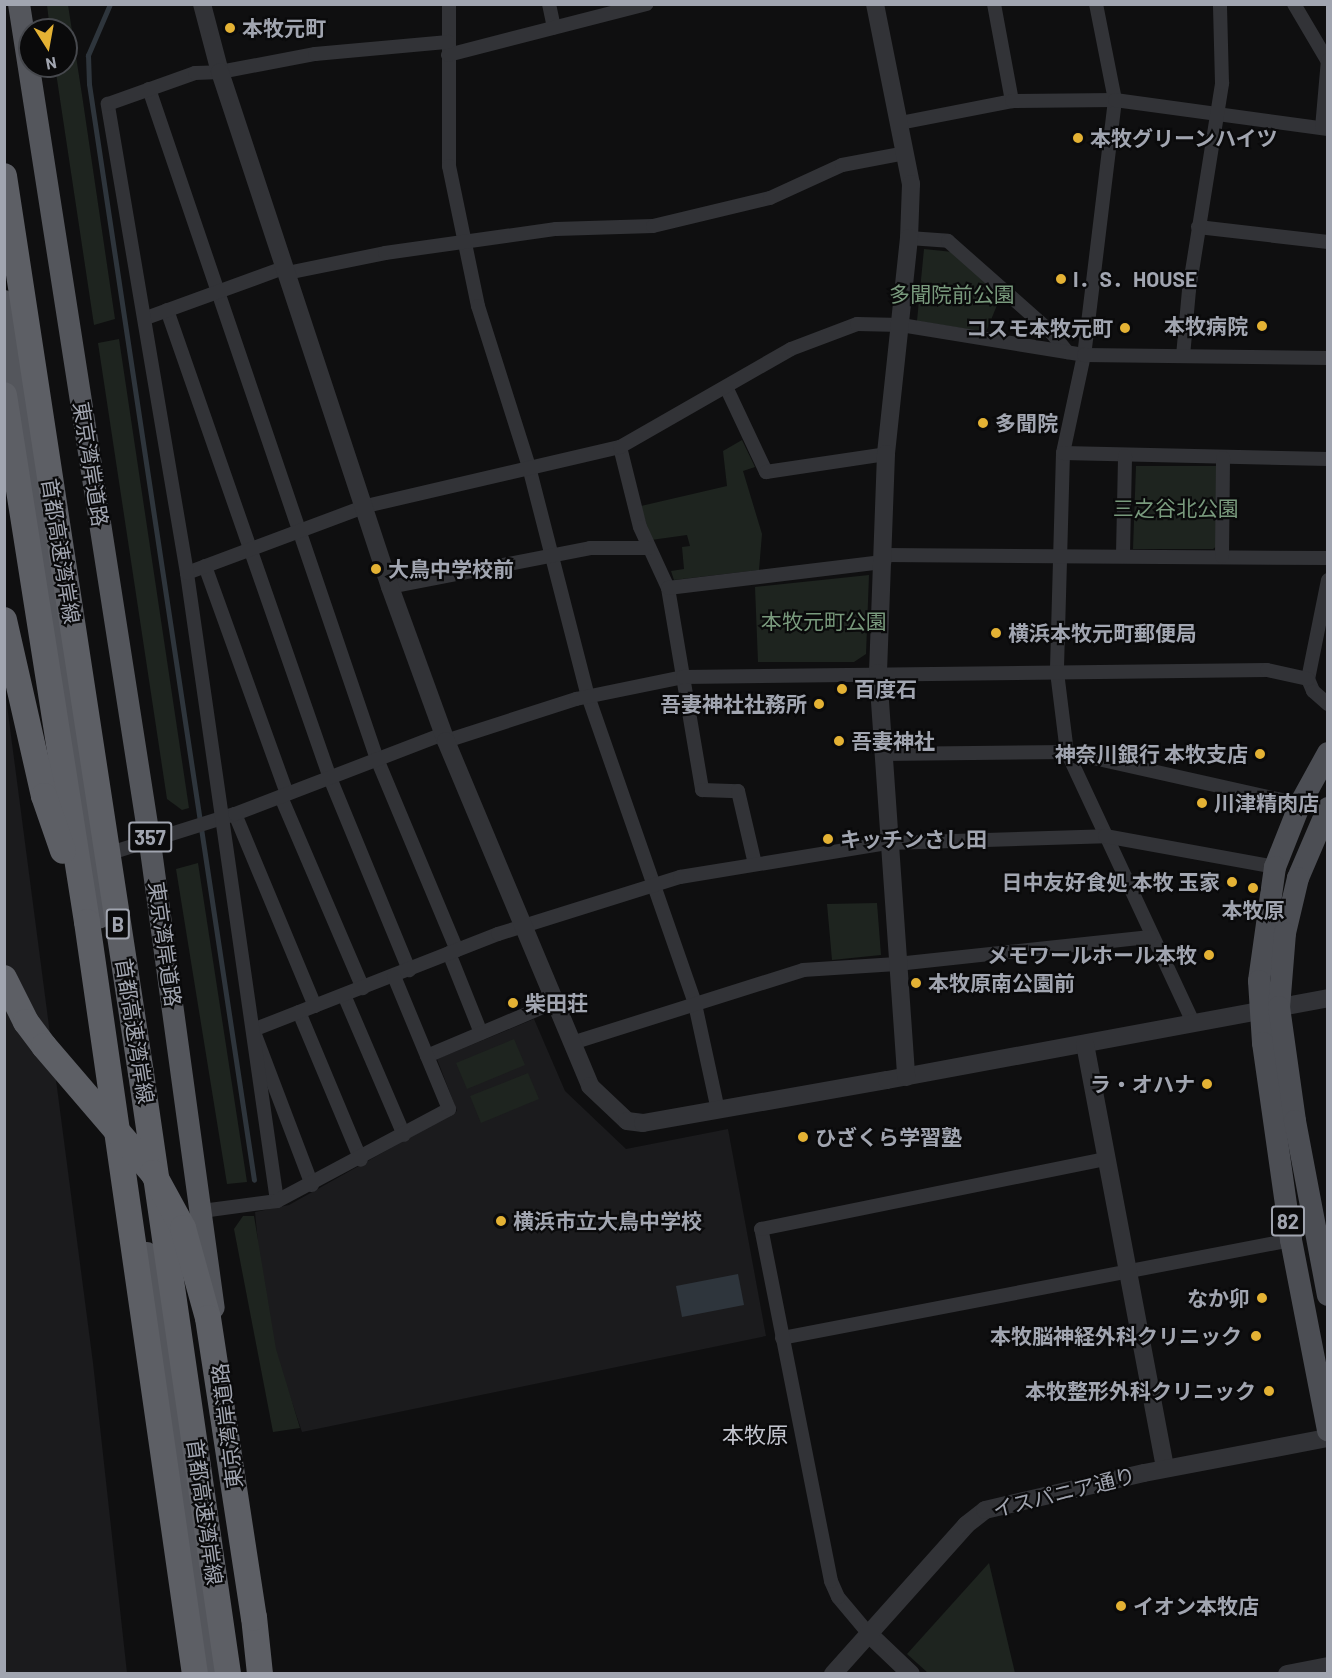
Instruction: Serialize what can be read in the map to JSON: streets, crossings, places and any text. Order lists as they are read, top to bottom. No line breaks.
{"streets":{"highway":["東京湾岸道路","首都高速湾岸線","357","B"],"main road":["82"],"street":["イスパニア通り"]},"districts":["本牧原"],"parks":["多聞院前公園","三之谷北公園","本牧元町公園"],"places":["本牧元町","本牧グリーンハイツ","I．S．HOUSE","本牧病院","コスモ本牧元町","多聞院","大鳥中学校前","横浜本牧元町郵便局","百度石","吾妻神社社務所","吾妻神社","神奈川銀行 本牧支店","川津精肉店","キッチンさし田","日中友好食処 本牧 玉家","本牧原","メモワールホール本牧","本牧原南公園前","柴田荘","ラ・オハナ","ひざくら学習塾","横浜市立大鳥中学校","なか卯","本牧脳神経外科クリニック","本牧整形外科クリニック","イオン本牧店"],"north":"bottom"}
